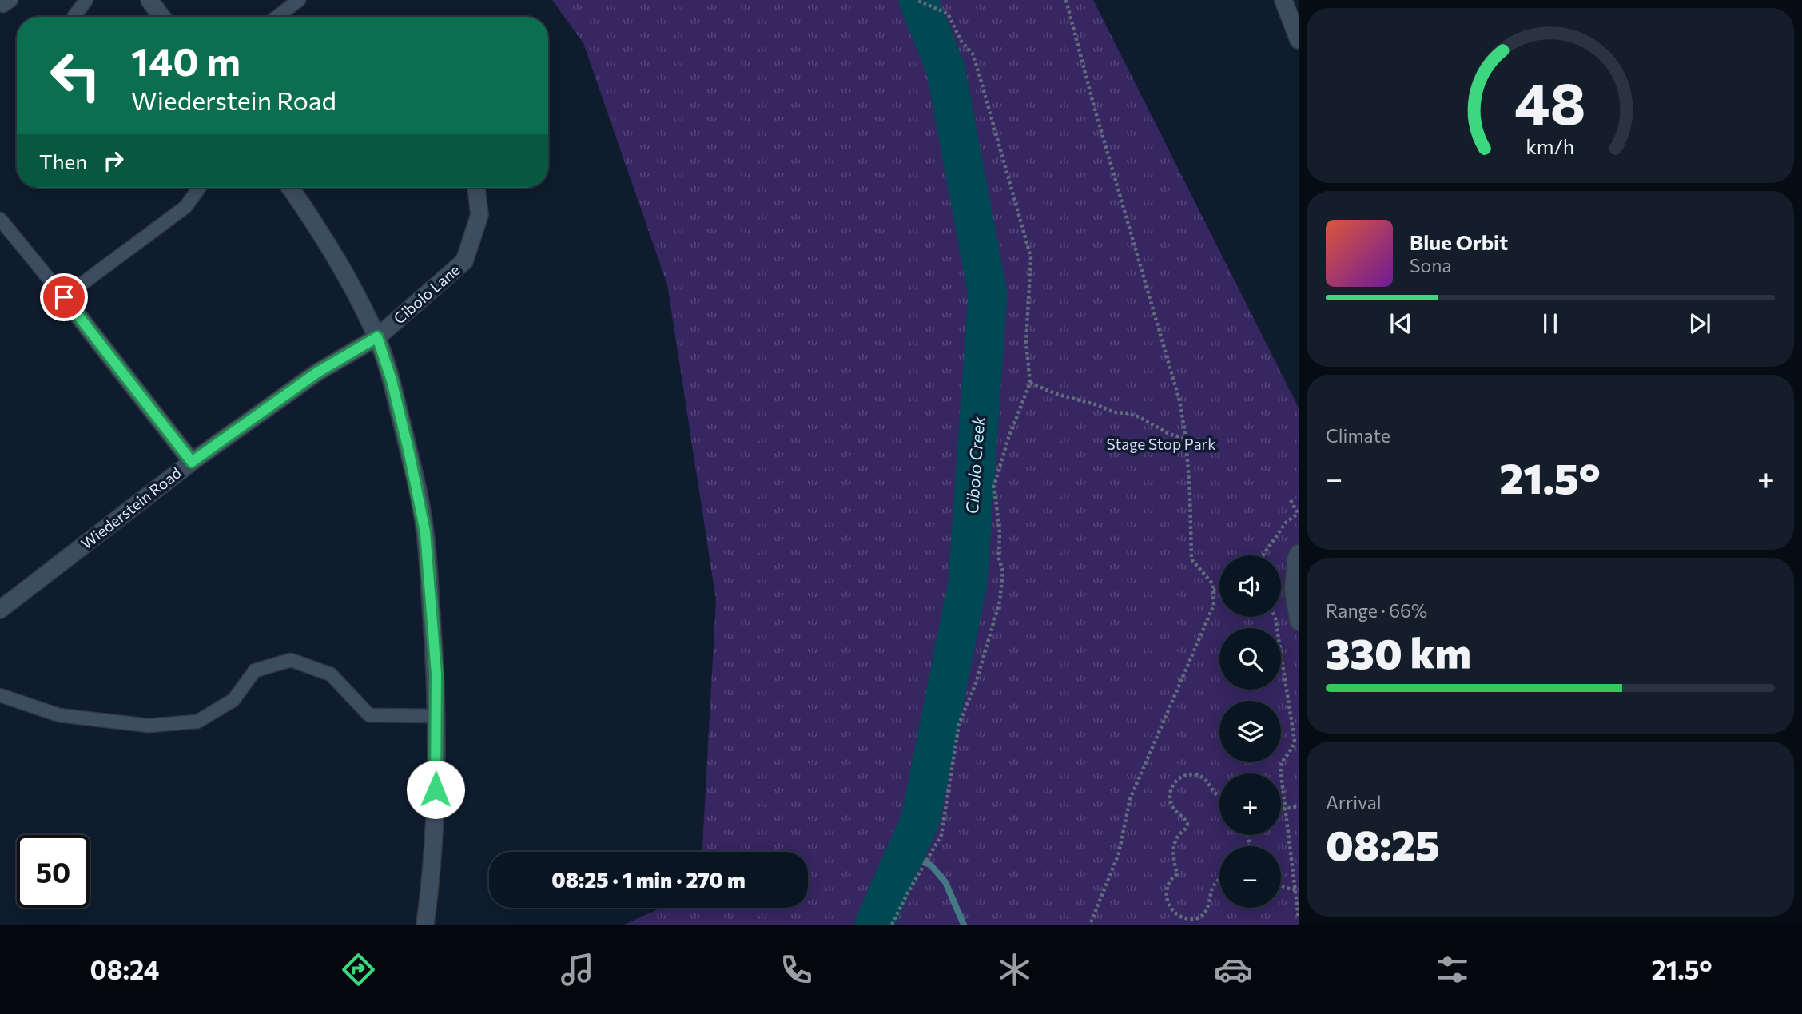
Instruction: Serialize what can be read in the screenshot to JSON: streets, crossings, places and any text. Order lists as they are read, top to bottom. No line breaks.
{"streets":{"street":["Cibolo Lane","Wiederstein Road"]},"crossings":[["Cibolo Lane","Wiederstein Road"]],"water":["Cibolo Creek"],"parks":["Stage Stop Park"],"page":{"turn":["140 m","Wiederstein Road"],"then":"Then","song":["Blue Orbit","Sona"],"tile":["Climate",["Range · 66%","330 km"],["Arrival","08:25"]],"heat":["−","21.5°","+"],"map_buttons":["+","−"],"limit":"50","trip":"08:25 · 1 min · 270 m","tabs":["08:24","21.5°"],"gauge":["48","km/h"]}}
